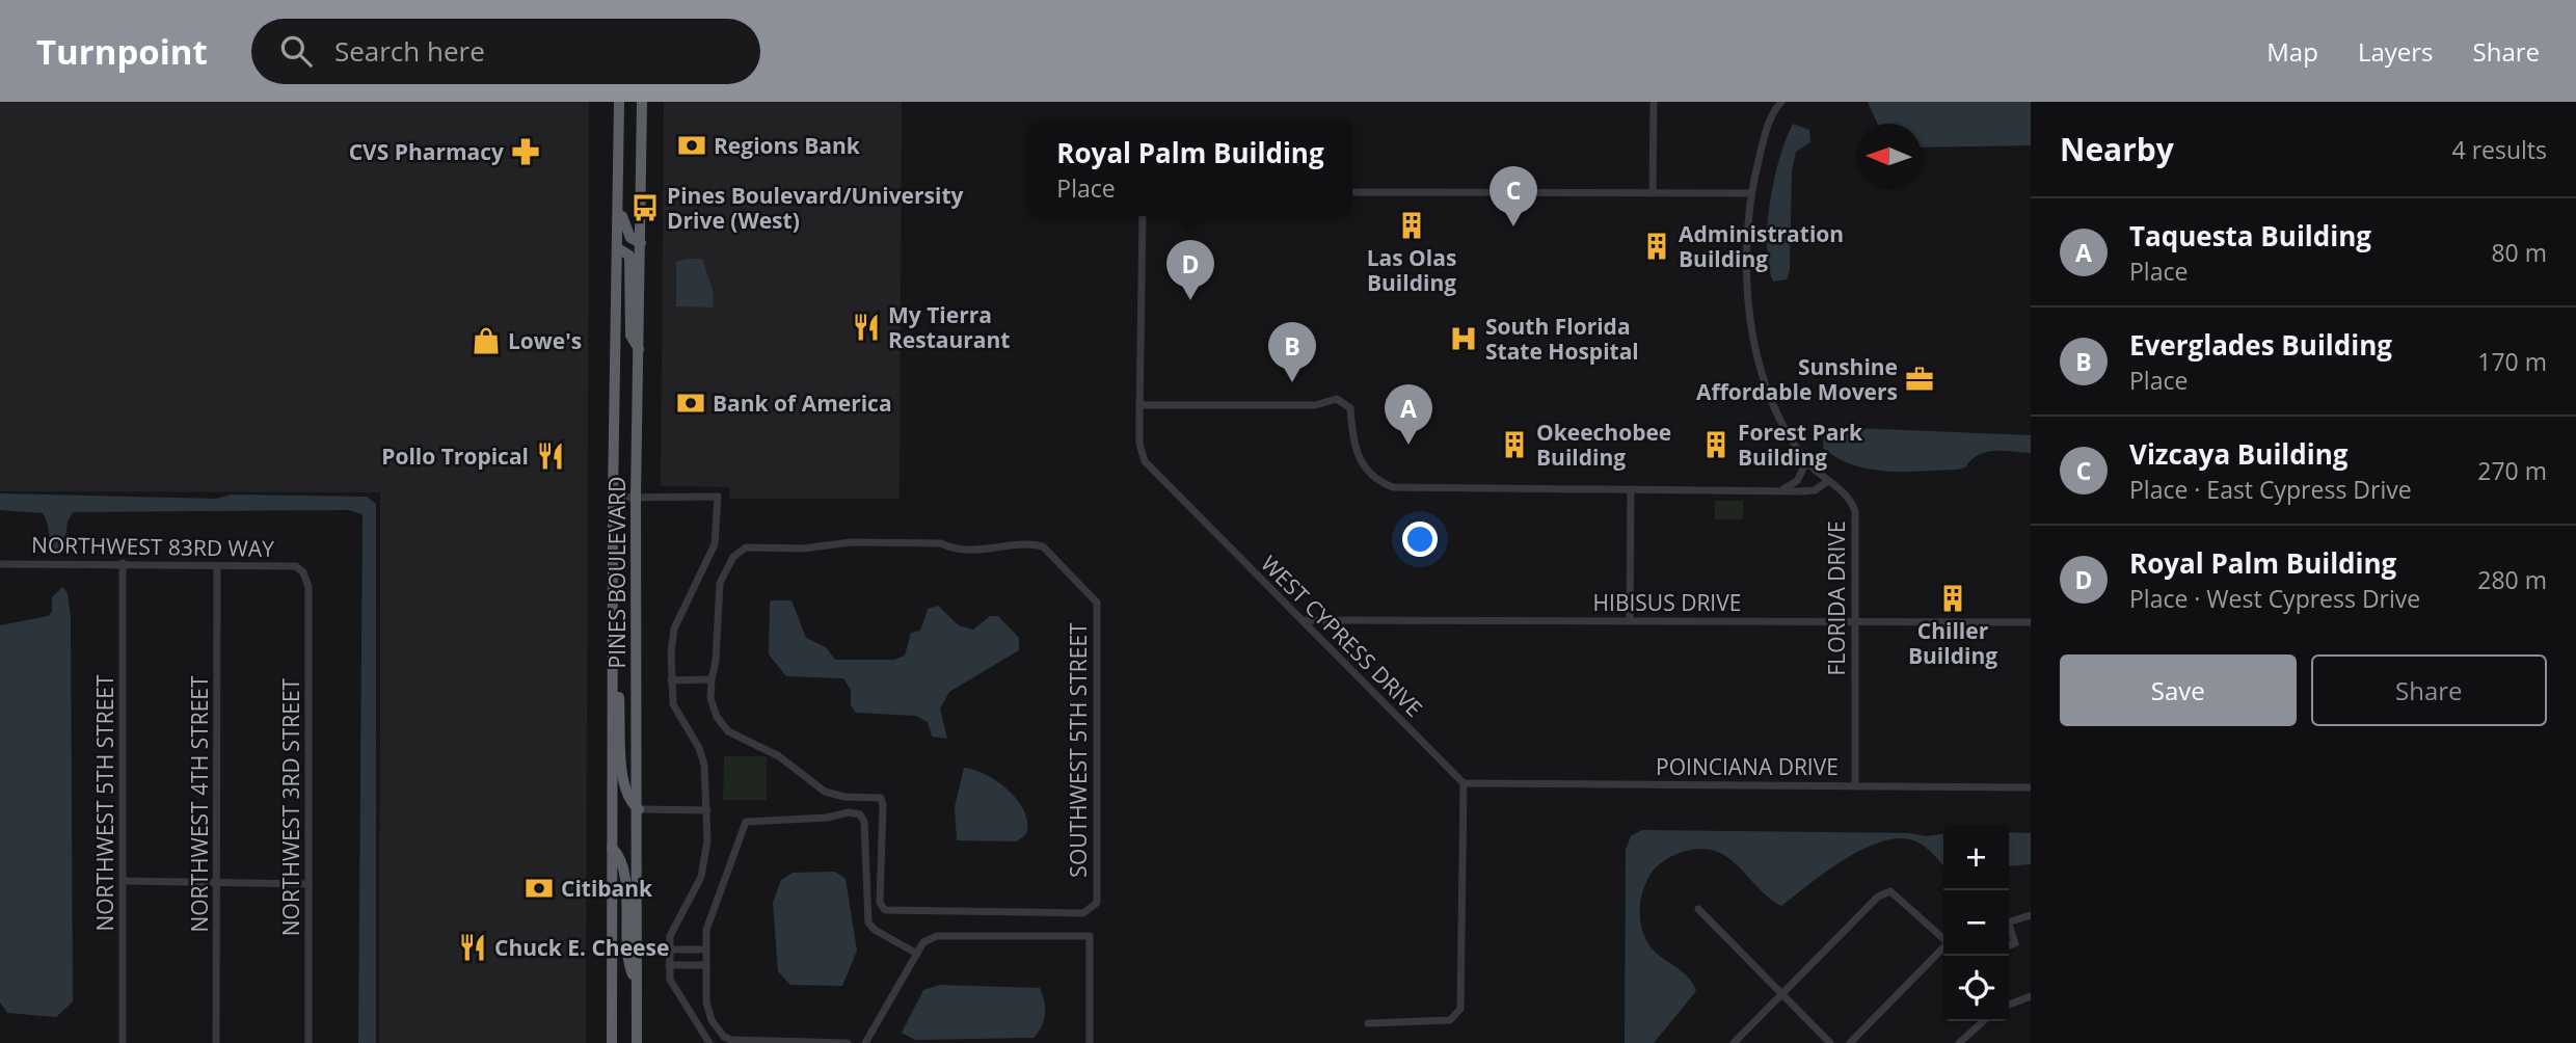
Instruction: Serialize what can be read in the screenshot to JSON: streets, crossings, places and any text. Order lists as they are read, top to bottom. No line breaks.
{"streets":{"highway":["PINES BOULEVARD"],"street":["NORTHWEST 83RD WAY","FLORIDA DRIVE","HIBISUS DRIVE","WEST CYPRESS DRIVE","SOUTHWEST 5TH STREET","POINCIANA DRIVE","NORTHWEST 5TH STREET","NORTHWEST 4TH STREET","NORTHWEST 3RD STREET"]},"crossings":[["NORTHWEST 83RD WAY","NORTHWEST 5TH STREET"],["NORTHWEST 83RD WAY","NORTHWEST 4TH STREET"],["NORTHWEST 83RD WAY","NORTHWEST 3RD STREET"],["FLORIDA DRIVE","HIBISUS DRIVE"],["FLORIDA DRIVE","POINCIANA DRIVE"],["HIBISUS DRIVE","WEST CYPRESS DRIVE"],["WEST CYPRESS DRIVE","POINCIANA DRIVE"]],"places":{"bank":["Regions Bank","Bank of America","Citibank"],"pharmacy":["CVS Pharmacy"],"bus stop":["Pines Boulevard/University Drive (West)"],"building":["Las Olas Building","Administration Building","Okeechobee Building","Forest Park Building","Chiller Building"],"restaurant":["My Tierra Restaurant","Pollo Tropical","Chuck E. Cheese"],"hospital":["South Florida State Hospital"],"shop":["Lowe's"],"office":["Sunshine Affordable Movers"]},"north":"left","page":{"header":"Turnpoint","search":"Search here","nav":["Map","Layers","Share"],"heading":["Nearby","4 results"],"popup":["Royal Palm Building","Place"],"pins":["C","D","B","A"],"list":[{"mark":"A","name":"Taquesta Building","note":"Place","value":"80 m"},{"mark":"B","name":"Everglades Building","note":"Place","value":"170 m"},{"mark":"C","name":"Vizcaya Building","note":"Place · East Cypress Drive","value":"270 m"},{"mark":"D","name":"Royal Palm Building","note":"Place · West Cypress Drive","value":"280 m"}],"buttons":["Save","Share"],"map_buttons":["+","−"]}}
